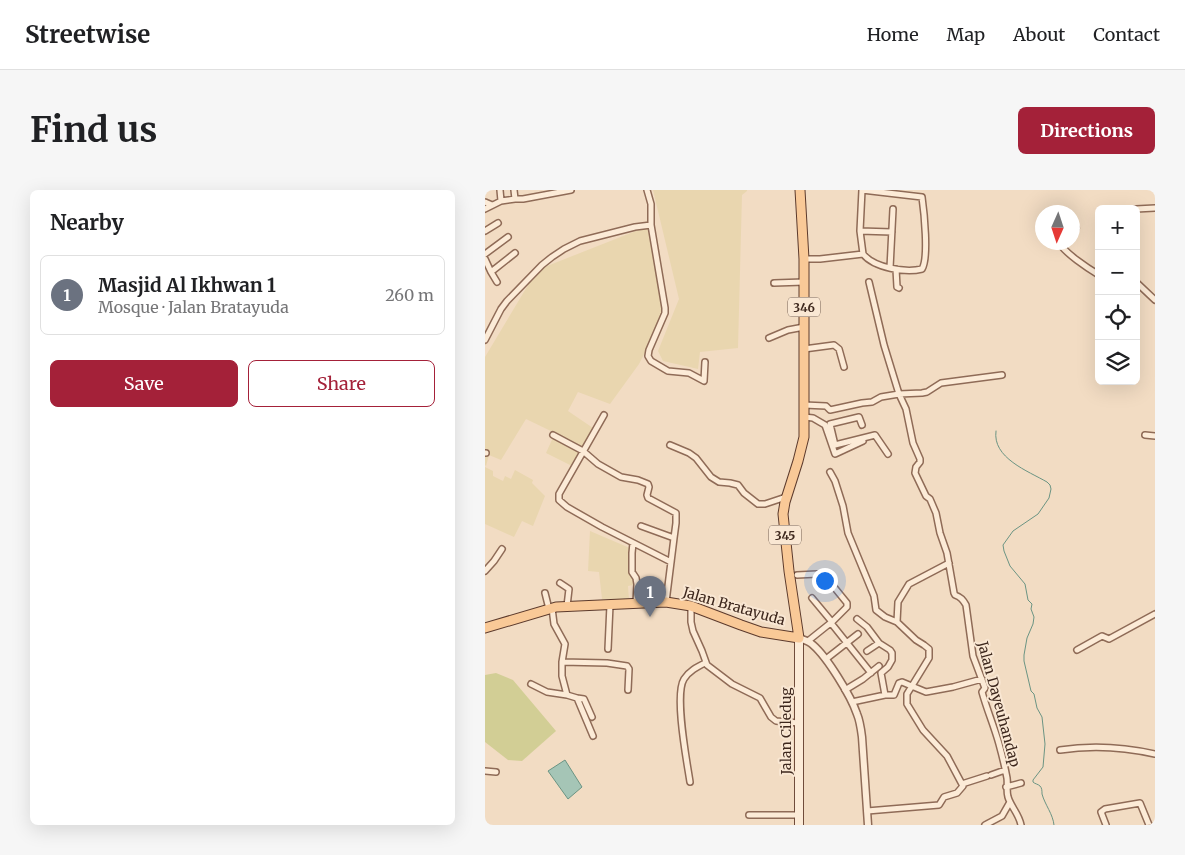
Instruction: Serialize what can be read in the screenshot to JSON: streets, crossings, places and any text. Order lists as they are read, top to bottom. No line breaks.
{"streets":{"main road":["346","345","Jalan Bratayuda","Jalan Ciledug"],"street":["Jalan Dayeuhandap"]},"crossings":[["346","345"],["345","Jalan Bratayuda"],["345","Jalan Ciledug"],["Jalan Bratayuda","Jalan Ciledug"]],"north":"bottom","page":{"header":"Streetwise","nav":["Home","Map","About","Contact"],"buttons":["Directions",["Save","Share"]],"title":"Find us","heading":"Nearby","map_buttons":["+","−"],"list":[{"mark":"1","name":"Masjid Al Ikhwan 1","note":"Mosque · Jalan Bratayuda","value":"260 m"}],"pins":"1"}}
